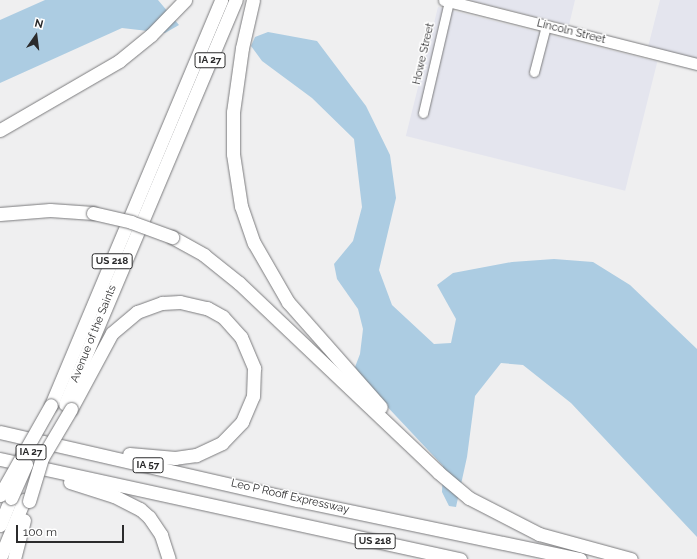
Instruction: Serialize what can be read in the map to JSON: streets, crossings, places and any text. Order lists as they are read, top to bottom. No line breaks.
{"streets":{"highway":["IA 27","US 218","Avenue of the Saints","IA 57","Leo P Rooff Expressway"],"main road":["Lincoln Street"],"street":["Howe Street"]},"crossings":[["Lincoln Street","Howe Street"]],"scale_bar":"100 m","north":"top"}
